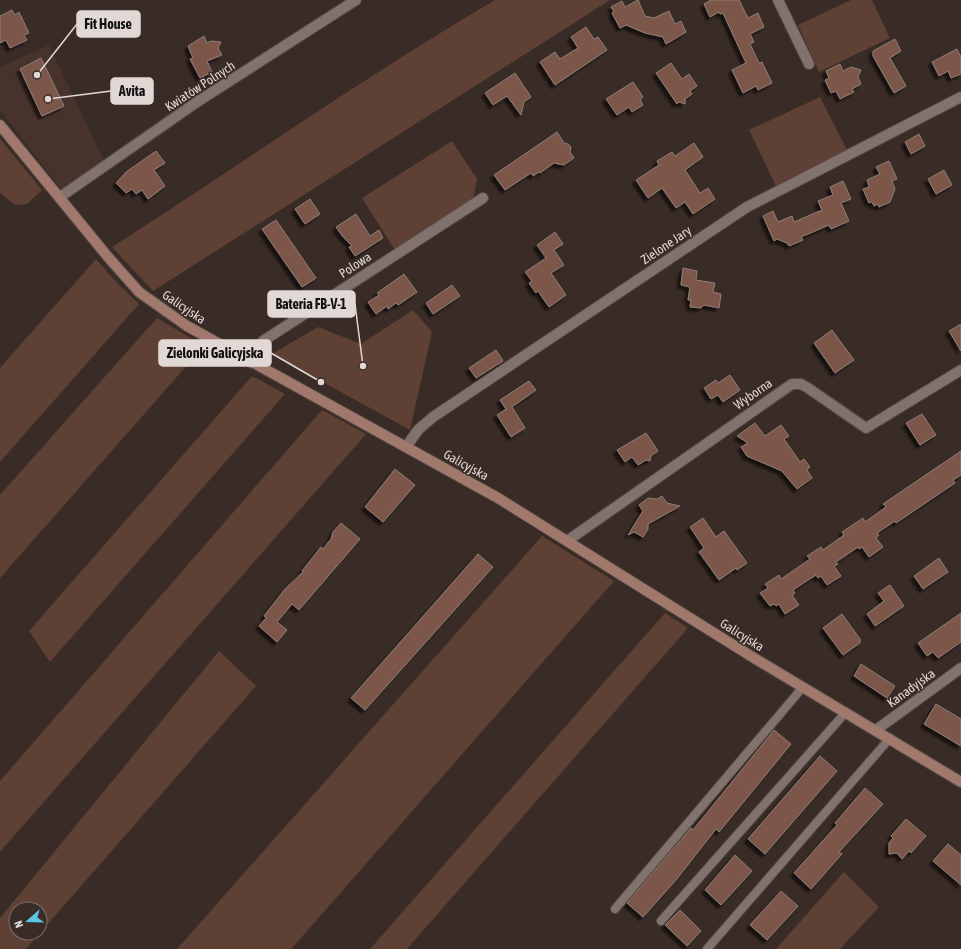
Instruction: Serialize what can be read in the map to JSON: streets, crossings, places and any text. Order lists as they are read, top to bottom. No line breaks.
{"streets":{"street":["Kwiatów Polnych","Zielone Jary","Polowa","Galicyjska","Wyborna","Kanadyjska"]},"crossings":[["Kwiatów Polnych","Galicyjska"],["Zielone Jary","Galicyjska"],["Polowa","Galicyjska"],["Galicyjska","Wyborna"],["Galicyjska","Kanadyjska"]],"places":["Fit House","Avita","Bateria FB-V-1","Zielonki Galicyjska"],"north":"left"}
